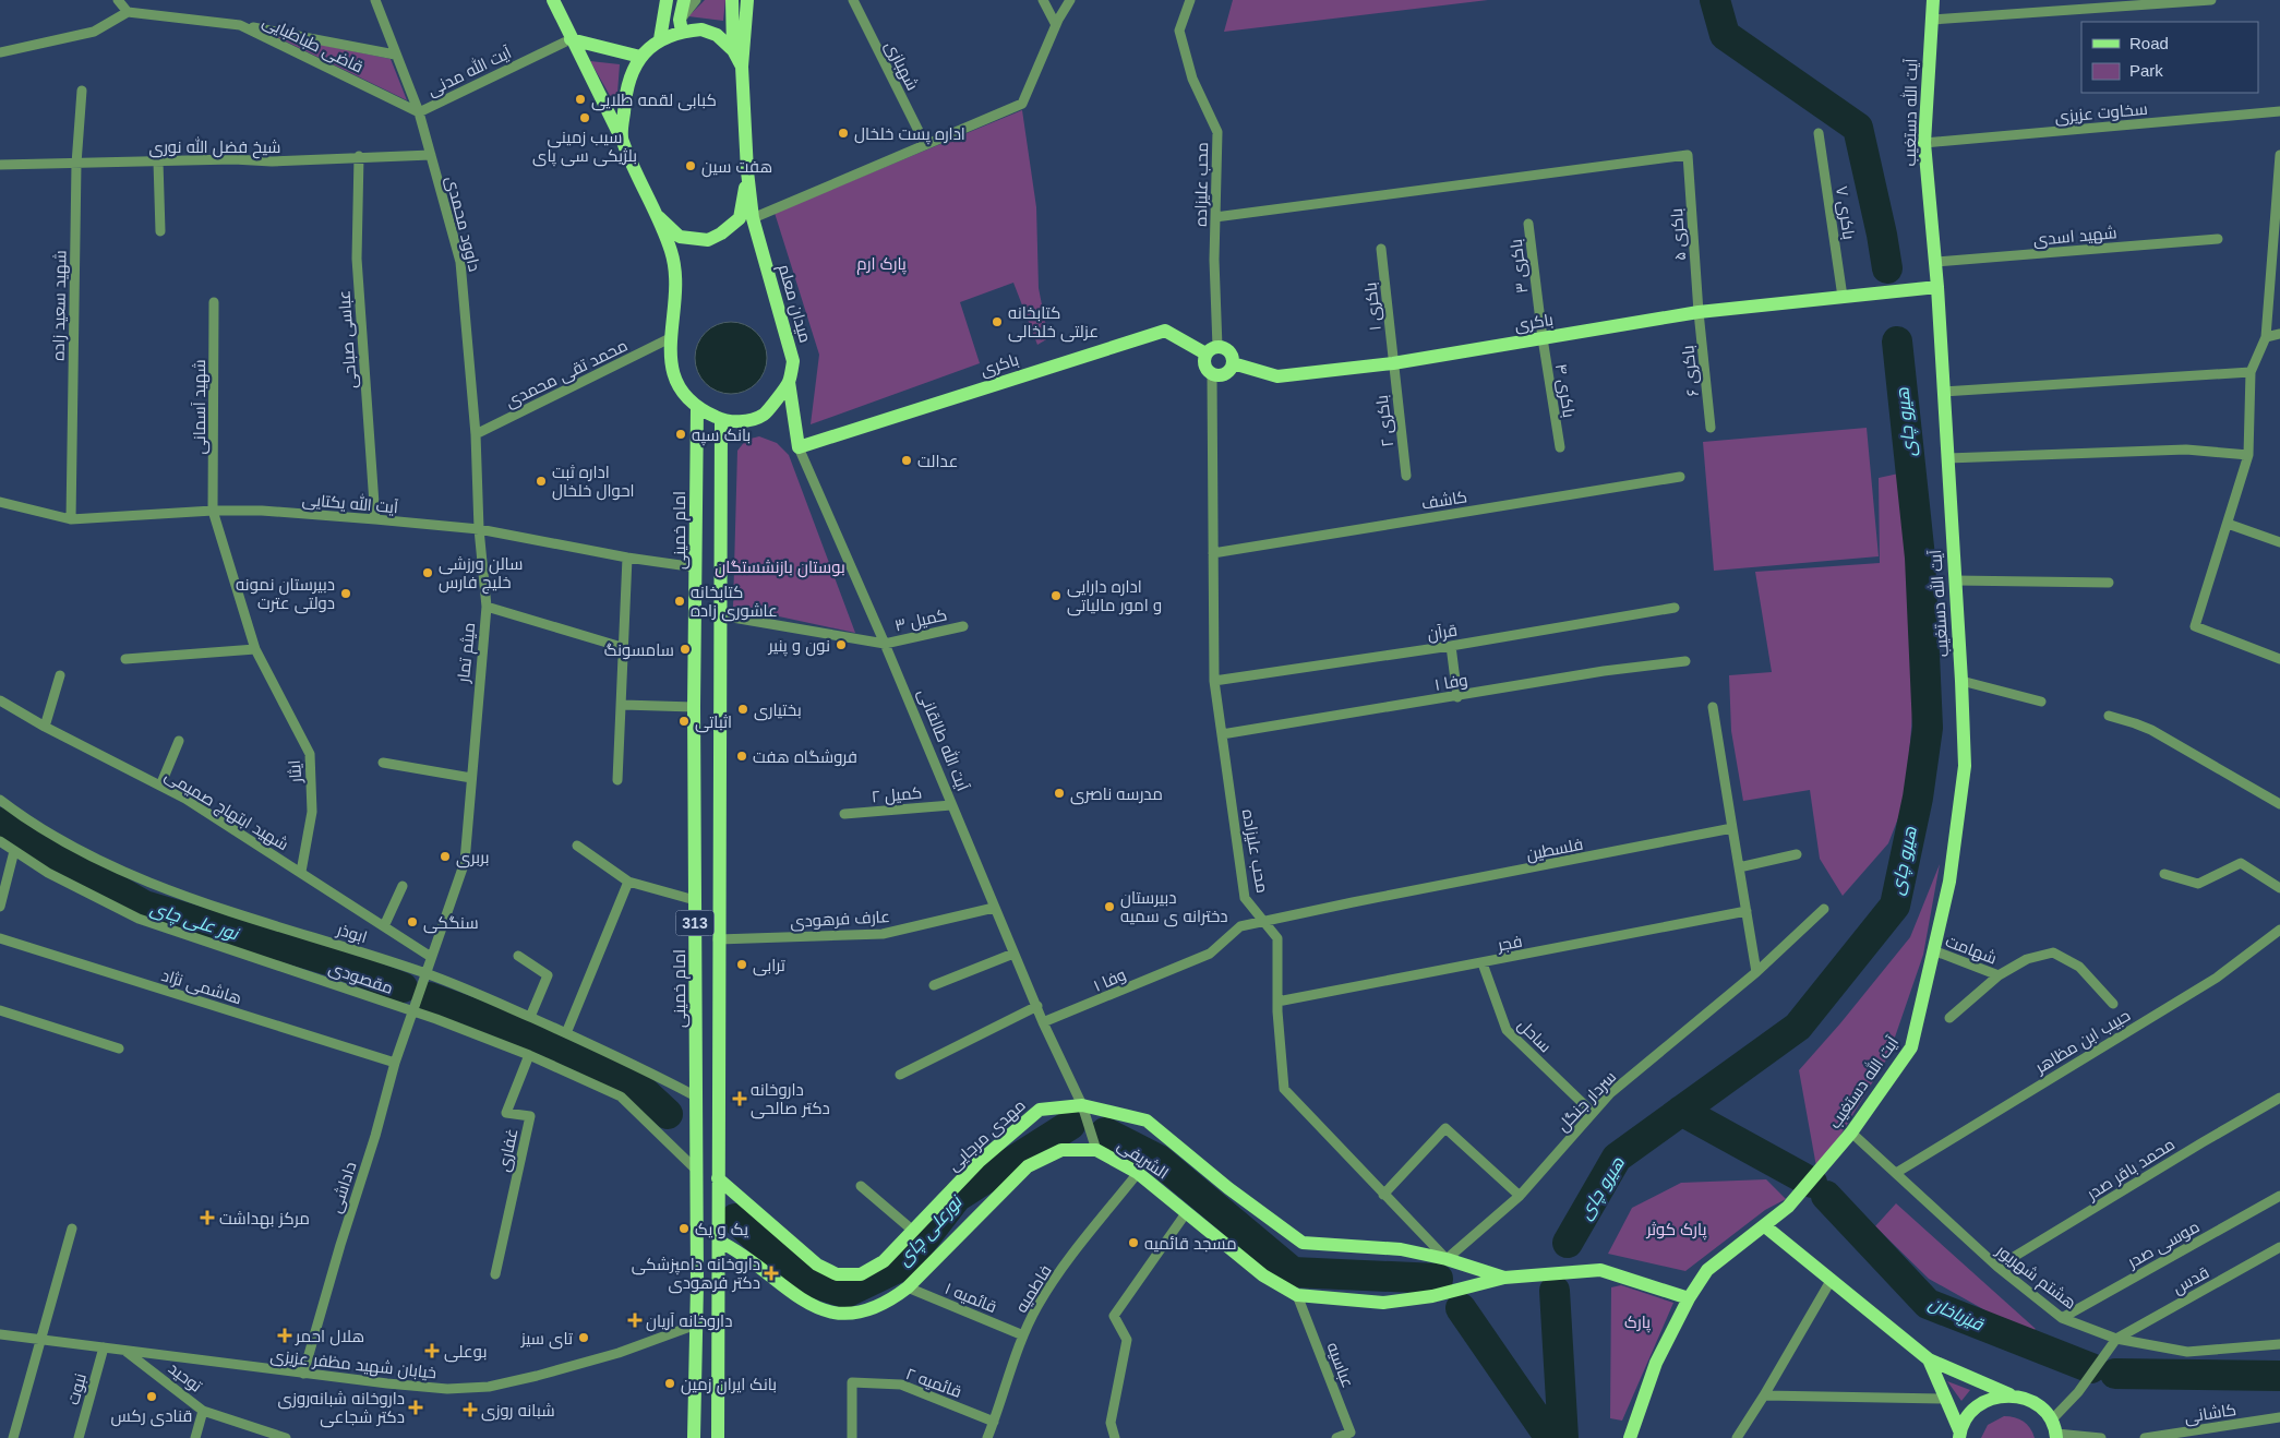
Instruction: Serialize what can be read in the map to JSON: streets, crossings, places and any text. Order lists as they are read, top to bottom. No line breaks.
{"streets":{"main road":["آیت الله دستغیب","میدان معلم","باکری","امام خمینی","آیت الله طالقانی","313","مهدی مرجایی","الشریفی"],"street":["قاضی طباطبایی","شهبازی","آیت الله مدنی","سخاوت عزیزی","شیخ فضل الله نوری","محب علیزاده","باکری ۷","داوود محمدی","باکری ۵","شهید اسدی","باکری ۳","شهید سعید زاده","باکری ۱","عباسی صباحی","باکری ۶","محمد تقی محمدی","باکری ۴","شهید آسمانی","باکری ۲","کاشف","آیت الله یکتایی","کمیل ۳","قرآن","میثم تمار","وفا ۱","ایثار","کمیل ۲","شهید ابتهاج صمیمی","فلسطین","عارف فرهودی","ابوذر","فجر","شهامت","مقصودی","هاشمی نژاد","ساحل","حبیب ابن مظاهر","سردار جنگل","غفاری","محمد باقر صدر","داداشی","موسی صدر","هشتم شهریور","قدس","فاطمیه","قائمیه ۱","خیابان شهید مظفر عزیزی","عباسیه","توحید","قائمیه ۲","نبوت","کاشانی"]},"crossings":[["قاضی طباطبایی","آیت الله مدنی"],["قاضی طباطبایی","داوود محمدی"],["آیت الله مدنی","داوود محمدی"],["آیت الله دستغیب","سخاوت عزیزی"],["آیت الله دستغیب","شهید اسدی"],["آیت الله دستغیب","باکری"],["آیت الله دستغیب","شهامت"],["آیت الله دستغیب","هشتم شهریور"],["شیخ فضل الله نوری","داوود محمدی"],["شیخ فضل الله نوری","شهید سعید زاده"],["شیخ فضل الله نوری","عباسی صباحی"],["محب علیزاده","باکری ۵"],["محب علیزاده","باکری"],["محب علیزاده","کاشف"],["محب علیزاده","قرآن"],["محب علیزاده","وفا ۱"],["محب علیزاده","فلسطین"],["محب علیزاده","فجر"],["محب علیزاده","سردار جنگل"],["محب علیزاده","مهدی مرجایی"],["باکری ۷","باکری"],["داوود محمدی","محمد تقی محمدی"],["داوود محمدی","آیت الله یکتایی"],["داوود محمدی","میثم تمار"],["باکری ۵","باکری"],["باکری ۵","باکری ۶"],["باکری ۳","باکری"],["باکری ۳","باکری ۴"],["میدان معلم","آیت الله طالقانی"],["شهید سعید زاده","آیت الله یکتایی"],["باکری ۱","باکری"],["باکری ۱","باکری ۲"],["باکری","باکری ۶"],["باکری","باکری ۴"],["باکری","باکری ۲"],["باکری","آیت الله طالقانی"],["عباسی صباحی","آیت الله یکتایی"],["شهید آسمانی","آیت الله یکتایی"],["شهید آسمانی","ایثار"],["آیت الله یکتایی","امام خمینی"],["آیت الله یکتایی","میثم تمار"],["آیت الله یکتایی","ایثار"],["امام خمینی","ابوذر"],["امام خمینی","مقصودی"],["امام خمینی","خیابان شهید مظفر عزیزی"],["کمیل ۳","آیت الله طالقانی"],["میثم تمار","شهید ابتهاج صمیمی"],["میثم تمار","ابوذر"],["میثم تمار","مقصودی"],["میثم تمار","داداشی"],["وفا ۱","آیت الله طالقانی"],["وفا ۱","فلسطین"],["آیت الله طالقانی","کمیل ۲"],["آیت الله طالقانی","عارف فرهودی"],["آیت الله طالقانی","مهدی مرجایی"],["آیت الله طالقانی","الشریفی"],["ایثار","شهید ابتهاج صمیمی"],["عارف فرهودی","313"],["313","مهدی مرجایی"],["313","الشریفی"],["فجر","ساحل"],["مقصودی","غفاری"],["مقصودی","داداشی"],["هاشمی نژاد","داداشی"],["ساحل","سردار جنگل"],["حبیب ابن مظاهر","هشتم شهریور"],["سردار جنگل","مهدی مرجایی"],["مهدی مرجایی","الشریفی"],["الشریفی","فاطمیه"],["الشریفی","قائمیه ۱"],["الشریفی","عباسیه"],["محمد باقر صدر","هشتم شهریور"],["داداشی","خیابان شهید مظفر عزیزی"],["موسی صدر","هشتم شهریور"],["هشتم شهریور","قدس"],["فاطمیه","قائمیه ۱"],["فاطمیه","قائمیه ۲"],["خیابان شهید مظفر عزیزی","توحید"],["خیابان شهید مظفر عزیزی","نبوت"]],"water":["هیرو چای","نور علی چای","نورعلی چای","قیزباخان"],"parks":["پارک ارم","بوستان بازنشستگان","پارک کوثر","پارک"],"places":{"other":["کبابی لقمه طلایی","سیب زمینی بلژیکی سی پای","اداره پست خلخال","هفت سین","کتابخانه عزلتی خلخالی","بانک سپه","عدالت","اداره ثبت احوال خلخال","سالن ورزشی خلیج فارس","دبیرستان نمونه دولتی عترت","اداره دارایی و امور مالیاتی","کتابخانه عاشوری زاده","نون و پنیر","سامسونگ","بختیاری","اثباتی","فروشگاه هفت","مدرسه ناصری","بربری","دبیرستان دخترانه ی سمیه","سنگکی","ترابی","یک و یک","مسجد قائمیه","تای سیز","بانک ایران زمین","قنادی رکس"],"health":["داروخانه دکتر صالحی","مرکز بهداشت","داروخانه دامپزشکی دکتر فرهودی","داروخانه آریان","هلال احمر","بوعلی","داروخانه شبانه‌روزی دکتر شجاعی","شبانه روزی"]},"legend":["Road","Park"]}
